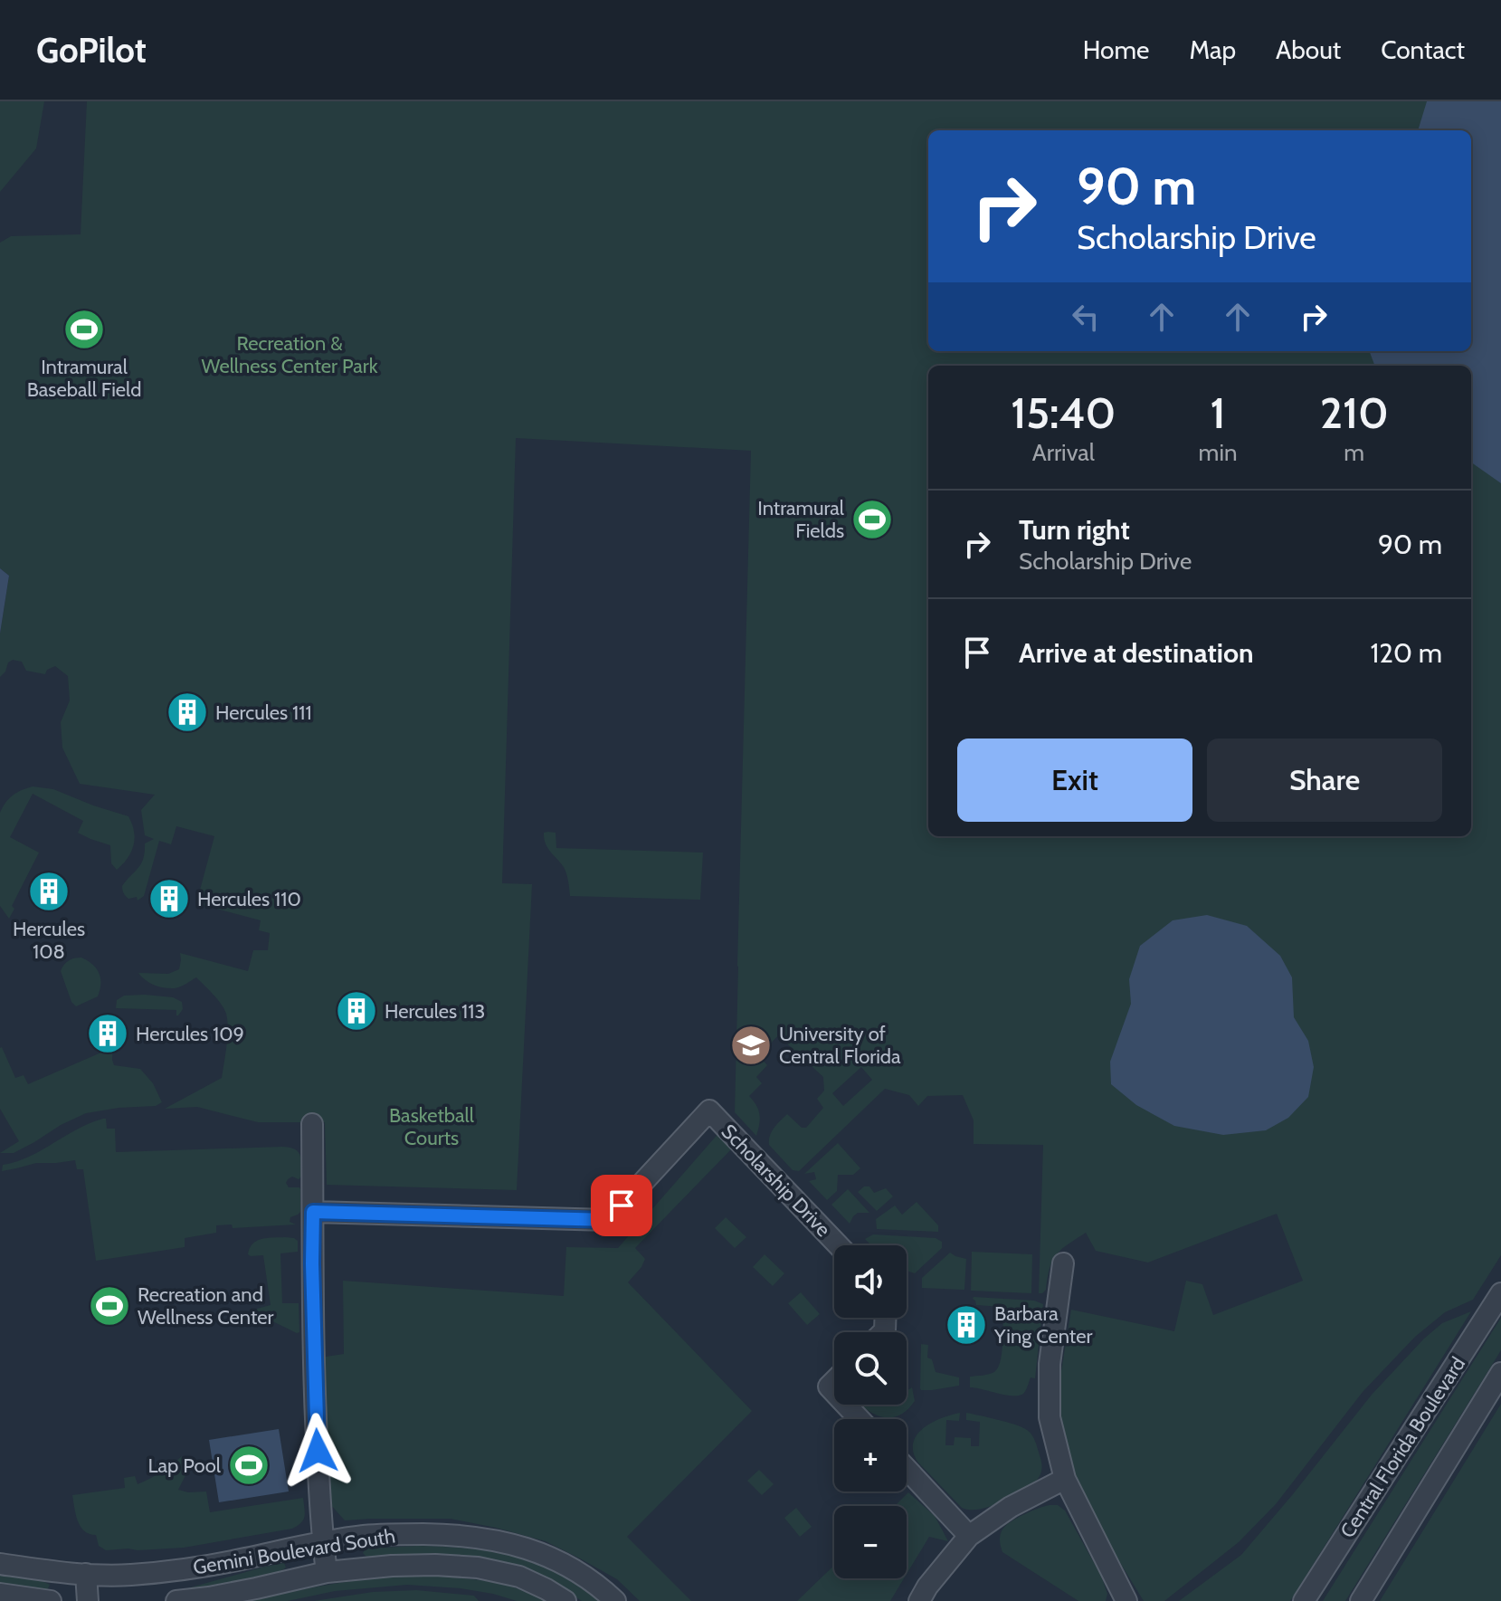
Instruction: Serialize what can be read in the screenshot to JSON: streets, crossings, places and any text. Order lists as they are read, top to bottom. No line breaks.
{"streets":{"street":["Scholarship Drive","Central Florida Boulevard","Gemini Boulevard South"]},"parks":["Recreation & Wellness Center Park","Basketball Courts"],"places":{"sports":["Intramural Baseball Field","Intramural Fields","Recreation and Wellness Center","Lap Pool"],"building":["Hercules 111","Hercules 108","Hercules 110","Hercules 113","Hercules 109","Barbara Ying Center"],"school or university":["University of Central Florida"]},"page":{"header":"GoPilot","nav":["Home","Map","About","Contact"],"turn":["90 m","Scholarship Drive"],"eta":["15:40","Arrival","1","min","210","m"],"list":[{"name":"Turn right","note":"Scholarship Drive","value":"90 m"},{"name":"Arrive at destination","value":"120 m"}],"buttons":["Exit","Share"],"map_buttons":["+","−"]}}
